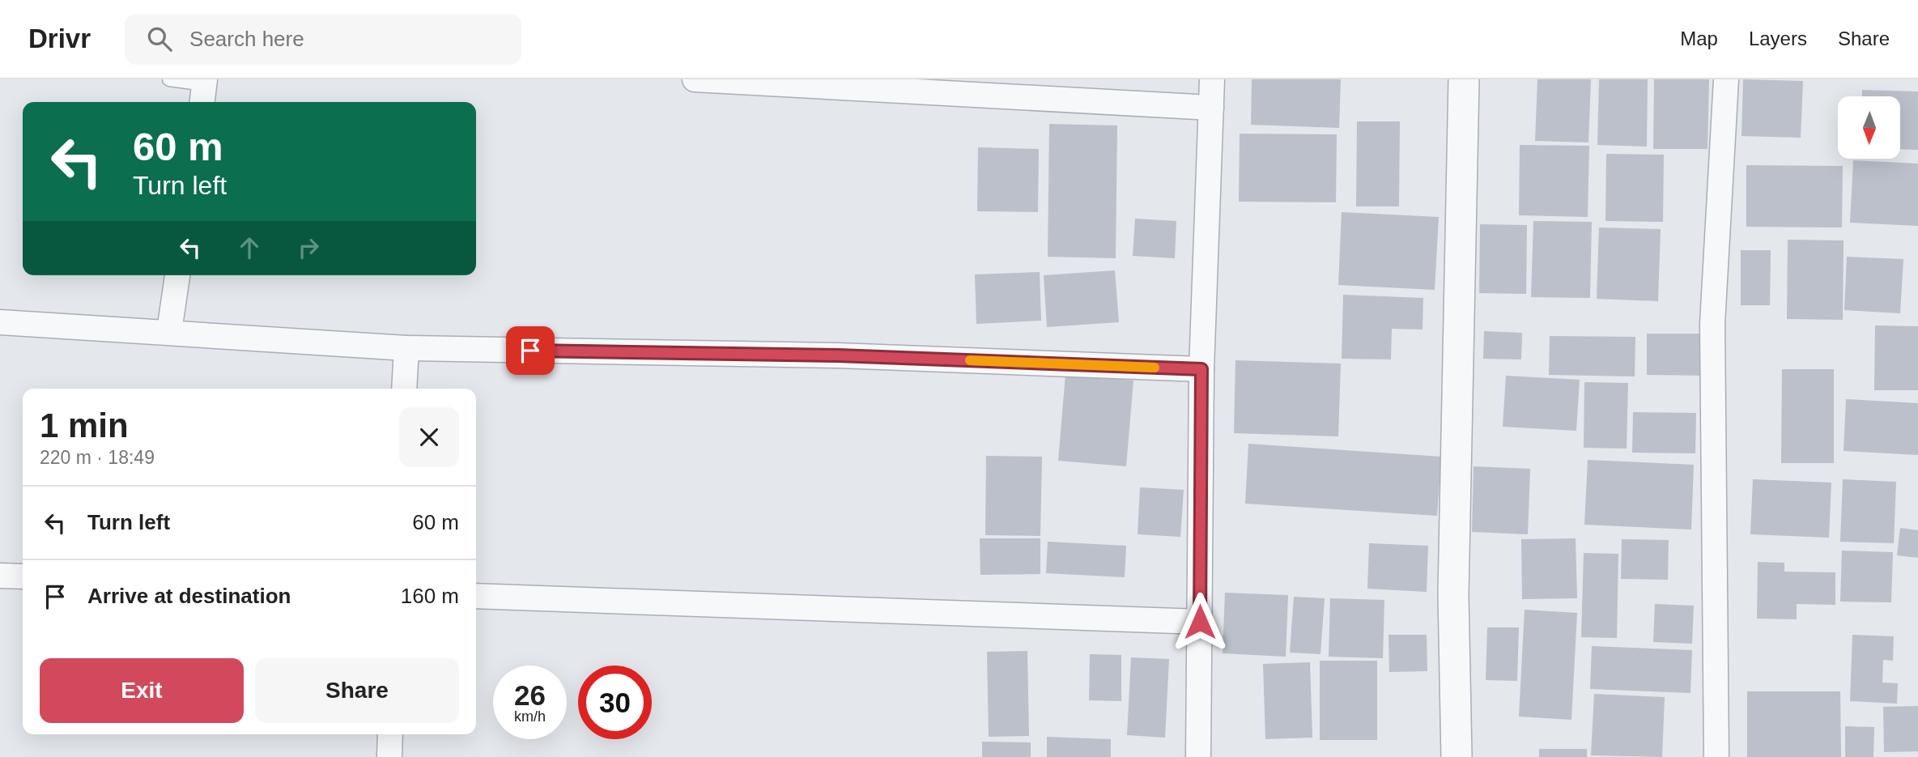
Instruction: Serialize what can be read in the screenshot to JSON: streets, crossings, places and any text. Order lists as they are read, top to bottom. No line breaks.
{"north":"bottom","page":{"header":"Drivr","search":"Search here","nav":["Map","Layers","Share"],"turn":["60 m","Turn left"],"heading":["1 min","220 m · 18:49"],"list":[{"name":"Turn left","value":"60 m"},{"name":"Arrive at destination","value":"160 m"}],"buttons":["Exit","Share"],"speed":"26 km/h","limit":"30"}}
